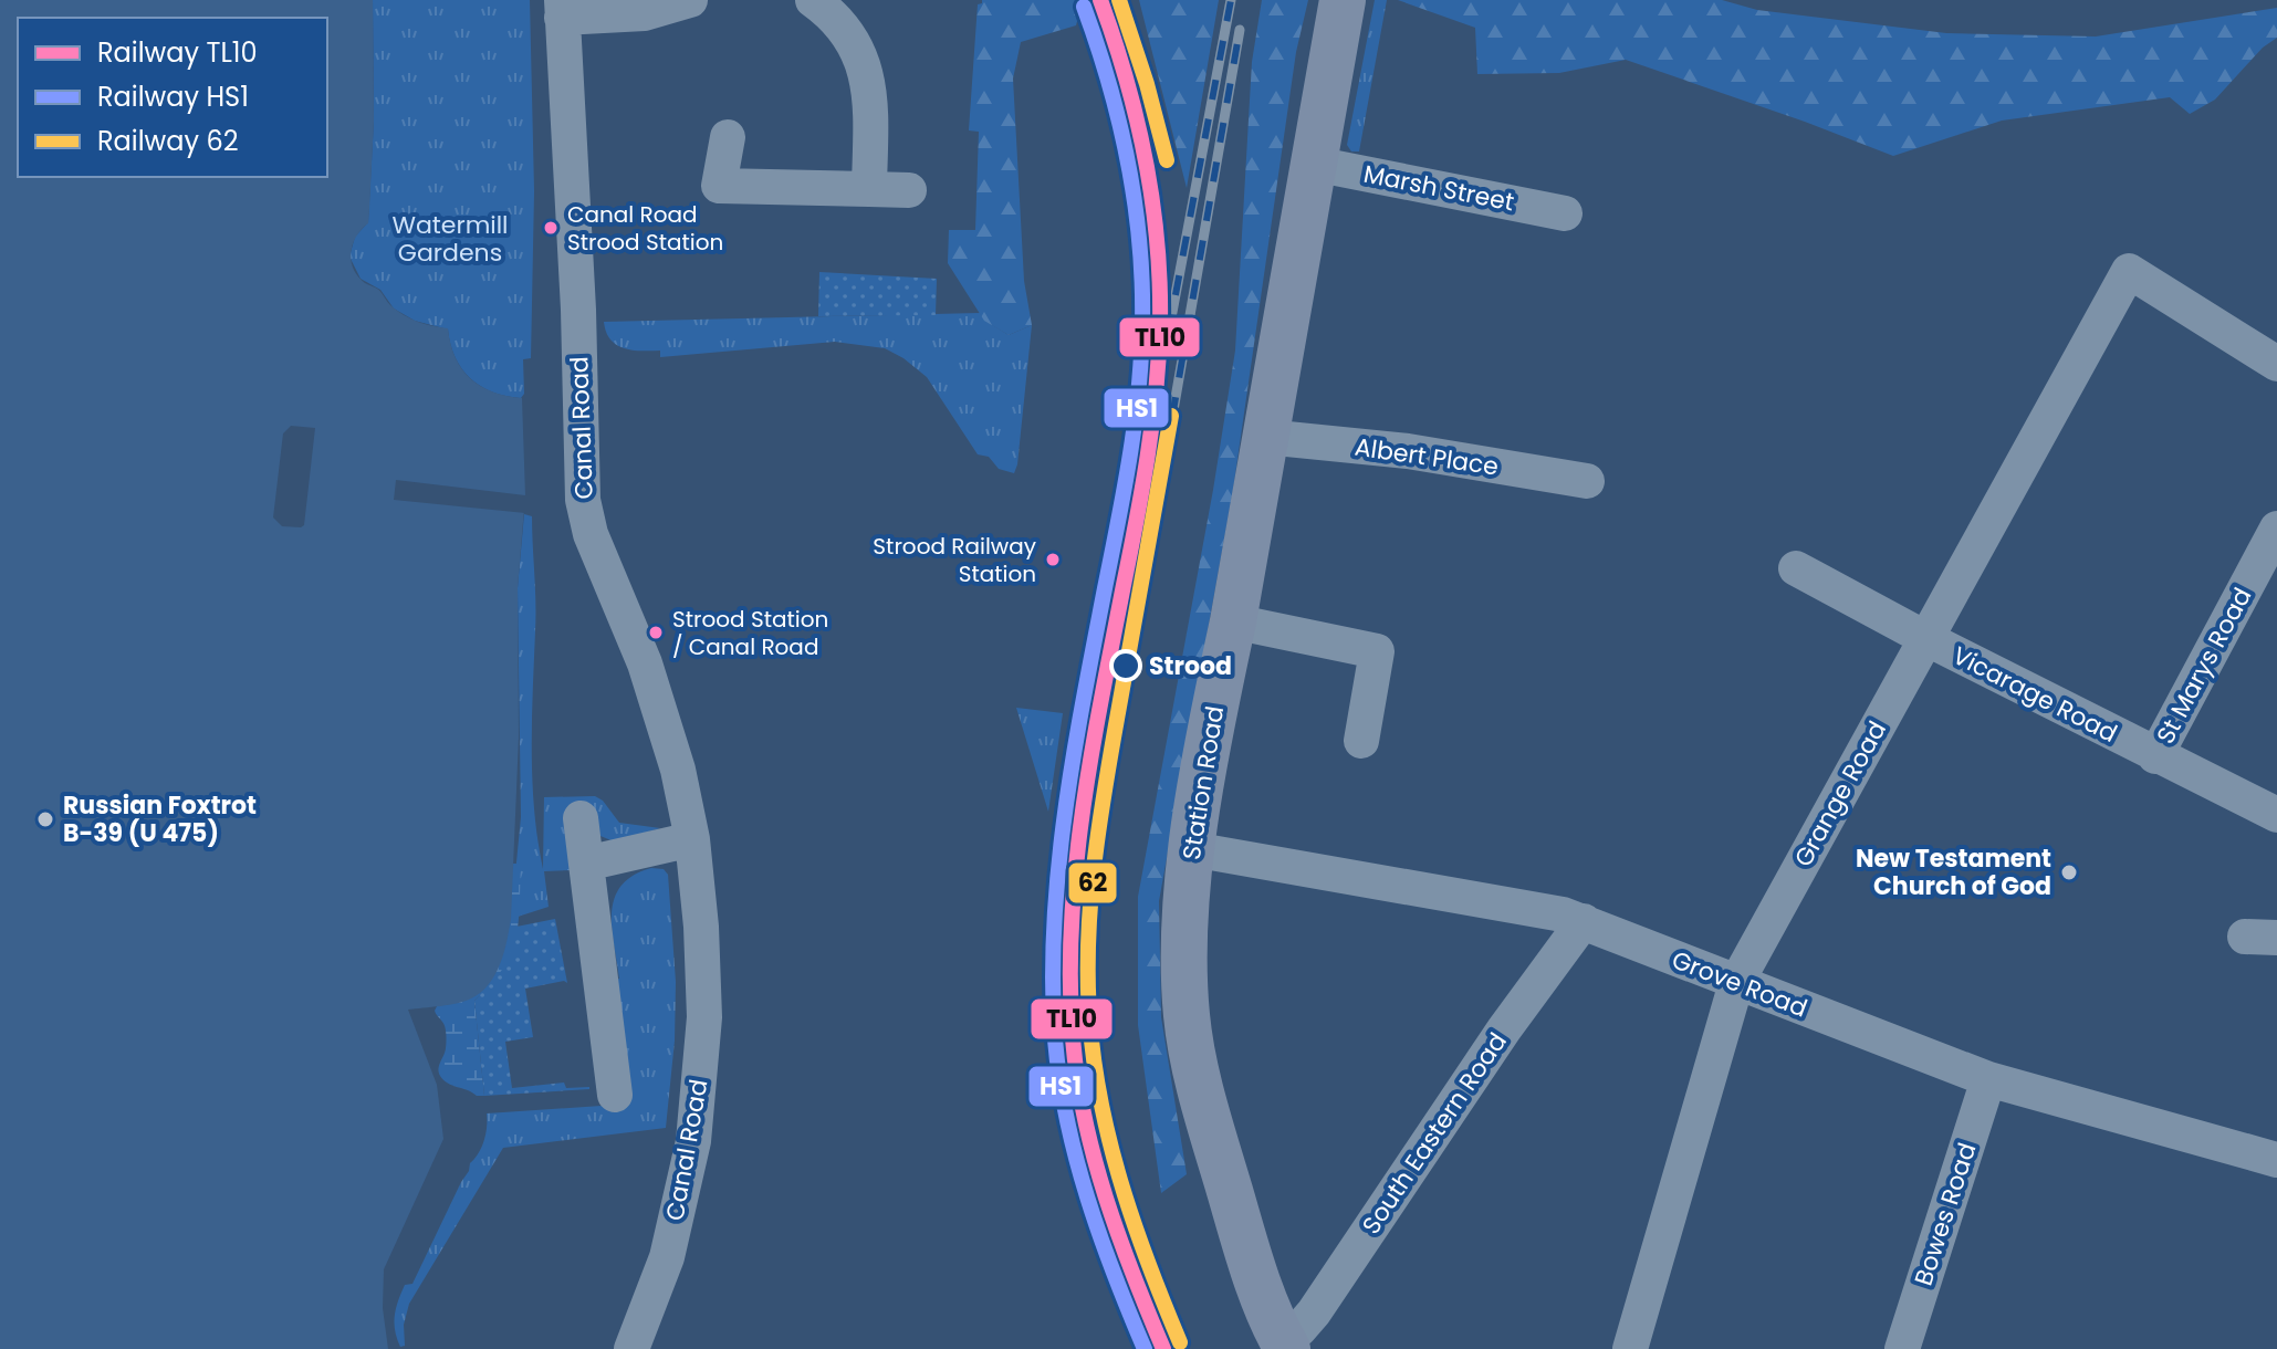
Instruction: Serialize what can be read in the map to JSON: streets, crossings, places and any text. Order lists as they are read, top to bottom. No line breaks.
{"streets":{"main road":["Station Road"],"street":["Marsh Street","Canal Road","Albert Place","St Marys Road","Vicarage Road","Grange Road","Grove Road","South Eastern Road","Bowes Road"]},"crossings":[["Marsh Street","Station Road"],["Albert Place","Station Road"],["St Marys Road","Vicarage Road"],["Vicarage Road","Grange Road"],["Station Road","Grove Road"],["Station Road","South Eastern Road"],["Grange Road","Grove Road"],["Grove Road","South Eastern Road"],["Grove Road","Bowes Road"]],"parks":["Watermill Gardens"],"places":["Canal Road Strood Station","Strood Railway Station","Strood Station / Canal Road","Strood","Russian Foxtrot B-39 (U 475)","New Testament Church of God"],"lines":["rail line TL10","rail line 62","rail line HS1"],"legend":["Railway TL10","Railway HS1","Railway 62"]}
